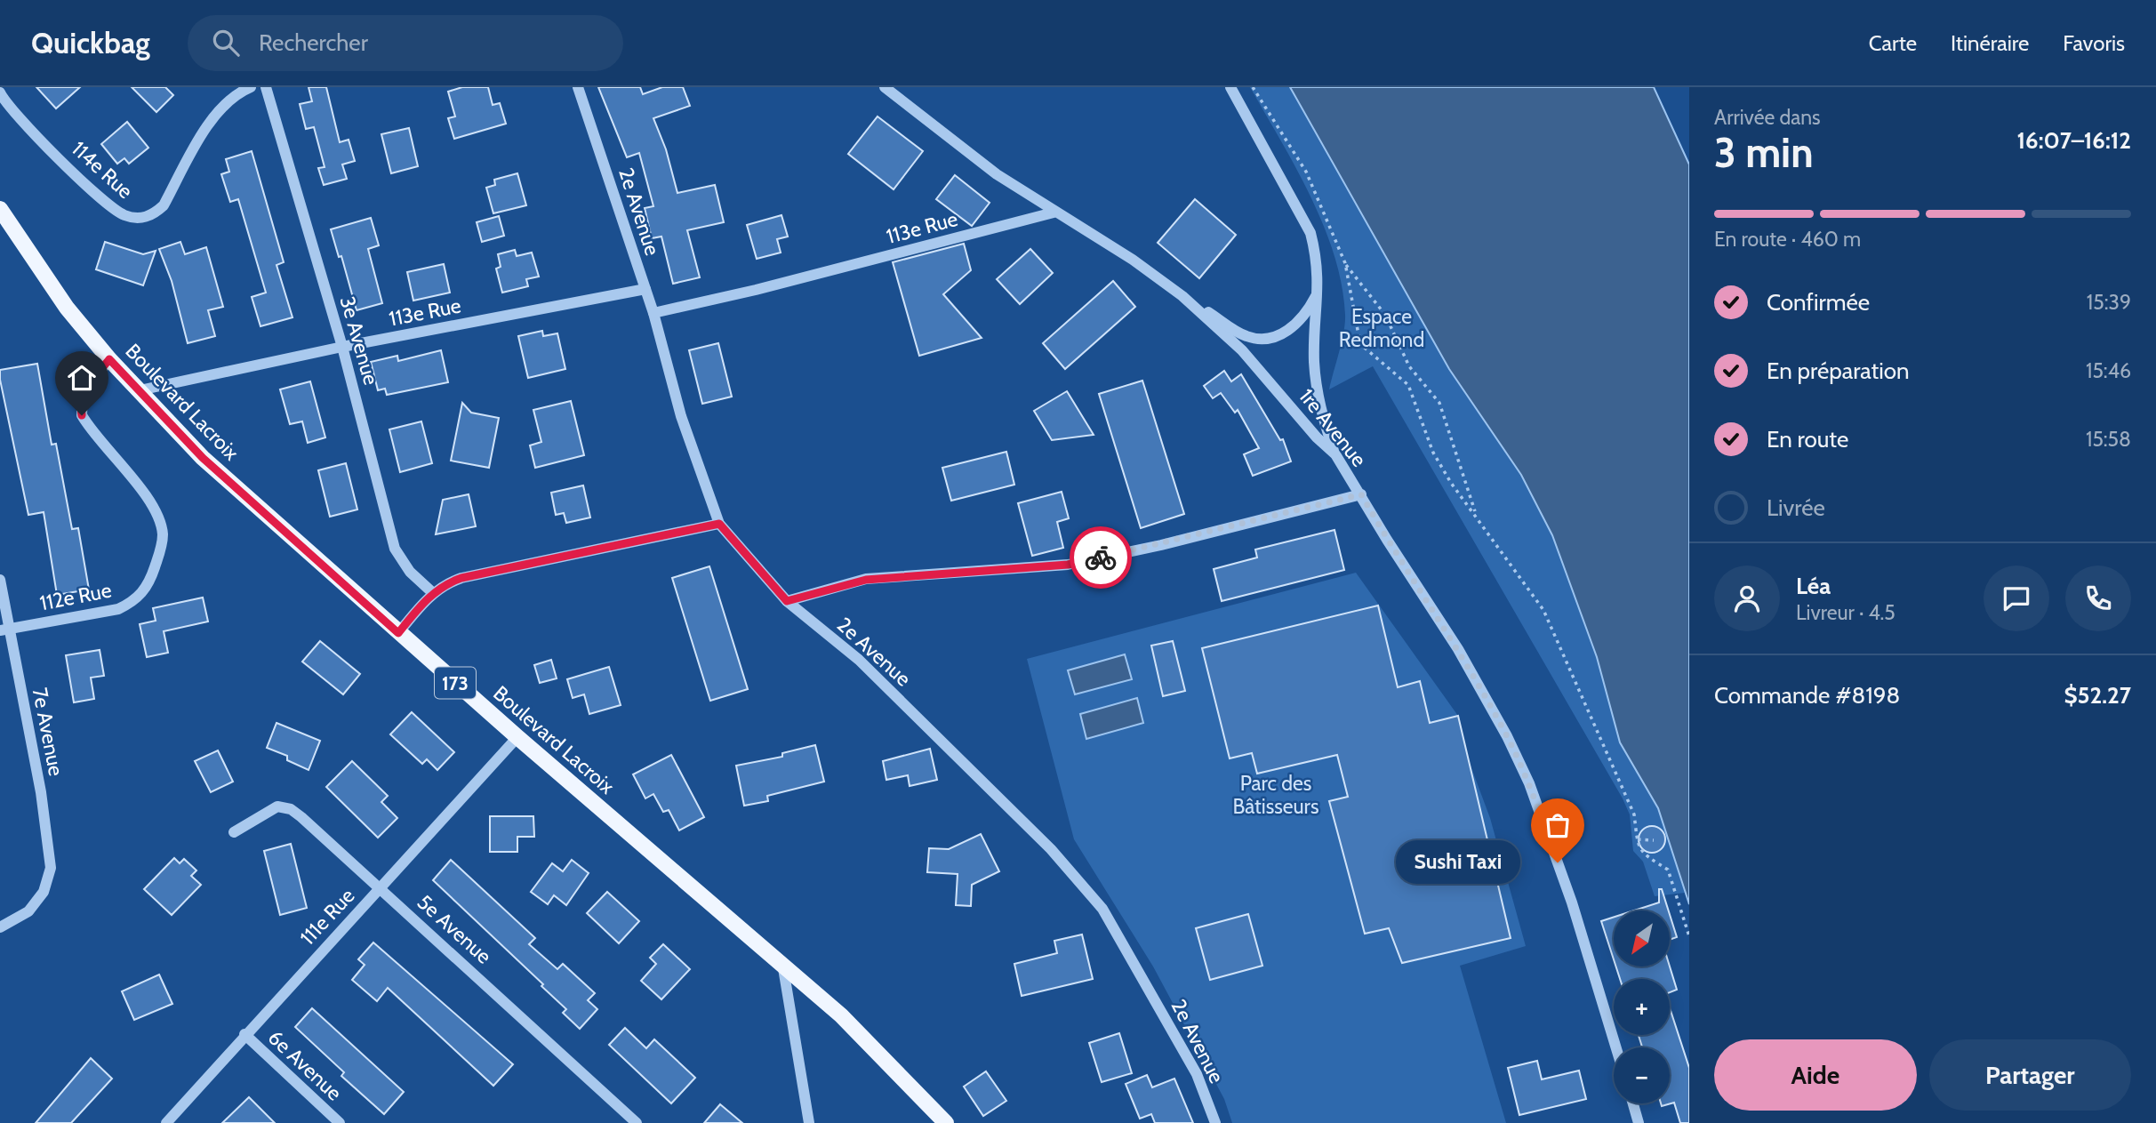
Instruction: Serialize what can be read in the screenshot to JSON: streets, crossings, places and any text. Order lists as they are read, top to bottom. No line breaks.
{"streets":{"main road":["Boulevard Lacroix","173"],"street":["114e Rue","2e Avenue","113e Rue","3e Avenue","1re Avenue","112e Rue","7e Avenue","111e Rue","5e Avenue","6e Avenue"]},"crossings":[["2e Avenue","113e Rue"],["113e Rue","3e Avenue"],["113e Rue","Boulevard Lacroix"],["113e Rue","1re Avenue"],["Boulevard Lacroix","112e Rue"],["Boulevard Lacroix","111e Rue"],["112e Rue","7e Avenue"],["111e Rue","5e Avenue"],["111e Rue","6e Avenue"]],"parks":["Espace Redmond","Parc des Bâtisseurs"],"places":["Sushi Taxi"],"north":"bottom left","page":{"header":"Quickbag","search":"Rechercher","nav":["Carte","Itinéraire","Favoris"],"heading":["3 min","Arrivée dans","16:07–16:12"],"panel":["Léa","Livreur · 4.5","Commande #8198","$52.27"],"bar":"En route · 460 m","list":[["Confirmée","15:39"],["En préparation","15:46"],["En route","15:58"],"Livrée"],"bubble":"Sushi Taxi","map_buttons":["+","−"],"buttons":["Aide","Partager"]}}
